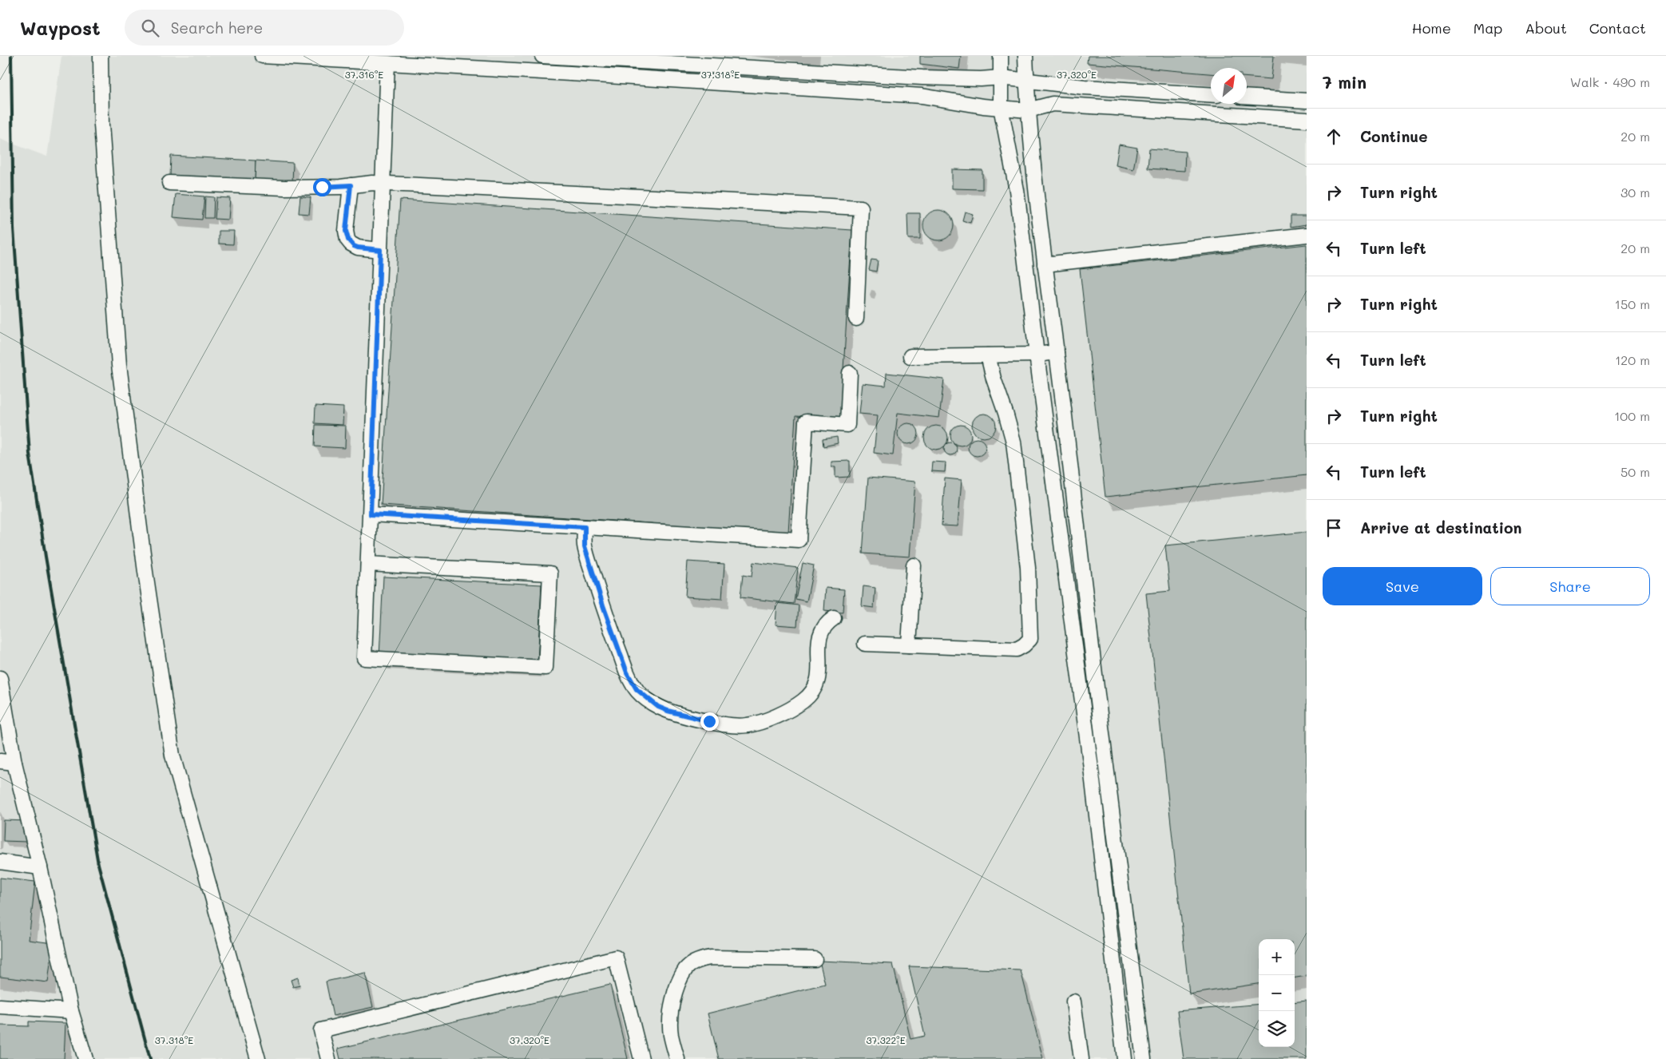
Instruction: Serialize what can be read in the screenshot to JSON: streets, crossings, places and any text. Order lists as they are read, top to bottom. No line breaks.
{"north":"top right","page":{"header":"Waypost","search":"Search here","nav":["Home","Map","About","Contact"],"heading":["7 min","Walk · 490 m"],"list":[["Continue","20 m"],["Turn right","30 m"],["Turn left","20 m"],["Turn right","150 m"],["Turn left","120 m"],["Turn right","100 m"],["Turn left","50 m"],"Arrive at destination"],"buttons":["Save","Share"],"map_buttons":["+","−"]},"coordinates":["37.316°E","37.318°E","37.320°E","37.322°E"]}
